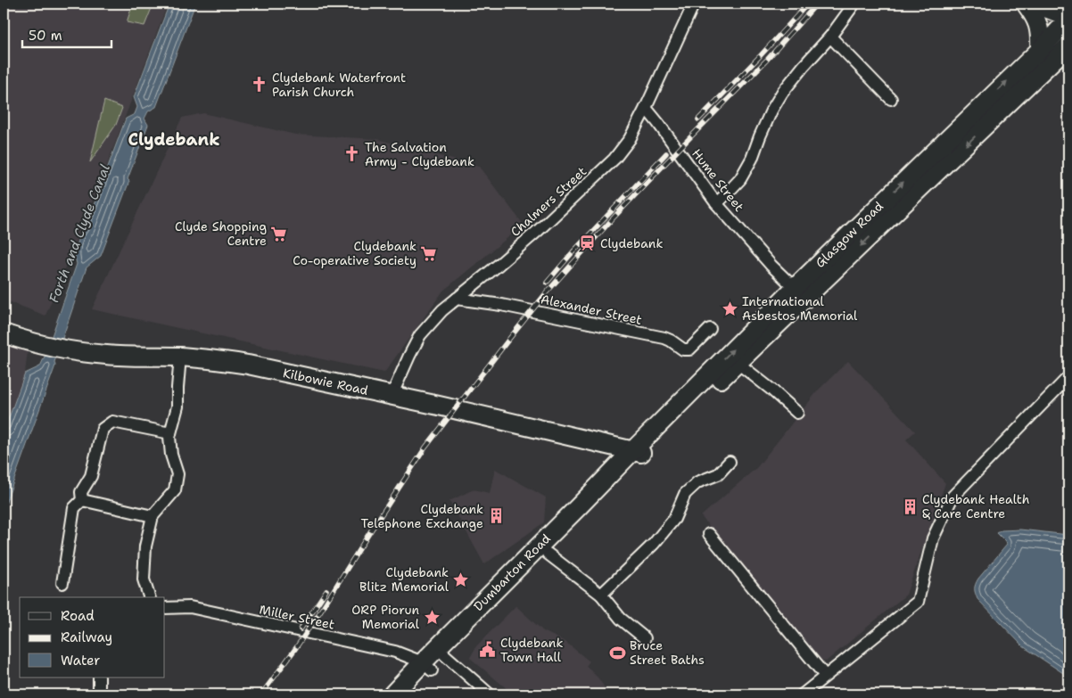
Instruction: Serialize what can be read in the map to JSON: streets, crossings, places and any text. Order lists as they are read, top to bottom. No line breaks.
{"streets":{"main road":["Glasgow Road","Kilbowie Road","Dumbarton Road"],"street":["Hume Street","Chalmers Street","Alexander Street","Miller Street"]},"crossings":[["Hume Street","Chalmers Street"],["Hume Street","Glasgow Road"],["Chalmers Street","Alexander Street"],["Chalmers Street","Kilbowie Road"],["Glasgow Road","Kilbowie Road"],["Glasgow Road","Dumbarton Road"],["Kilbowie Road","Dumbarton Road"],["Dumbarton Road","Miller Street"]],"districts":["Clydebank"],"water":["Forth and Clyde Canal"],"places":{"church":["Clydebank Waterfront Parish Church","The Salvation Army - Clydebank"],"supermarket":["Clyde Shopping Centre","Clydebank Co-operative Society"],"station":["Clydebank"],"place":["International Asbestos Memorial","Clydebank Blitz Memorial","ORP Piorun Memorial"],"building":["Clydebank Health & Care Centre","Clydebank Telephone Exchange"],"public building":["Clydebank Town Hall"],"sports":["Bruce Street Baths"]},"legend":["Road","Railway","Water"],"scale_bar":"50 m"}
